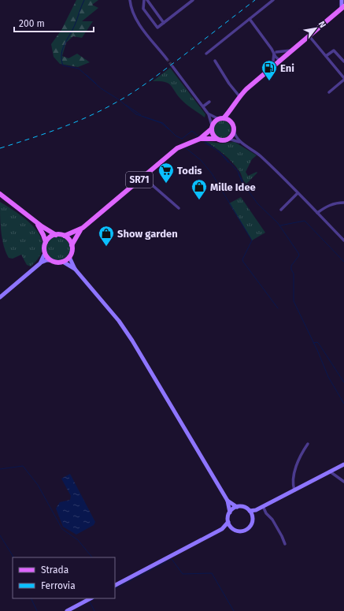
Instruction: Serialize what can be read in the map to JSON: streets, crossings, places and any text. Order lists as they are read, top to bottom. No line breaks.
{"streets":{"main road":["SR71"]},"places":{"fuel station":["Eni"],"supermarket":["Todis"],"shop":["Mille Idee","Show garden"]},"legend":["Strada","Ferrovia"],"scale_bar":"200 m","north":"top right"}
